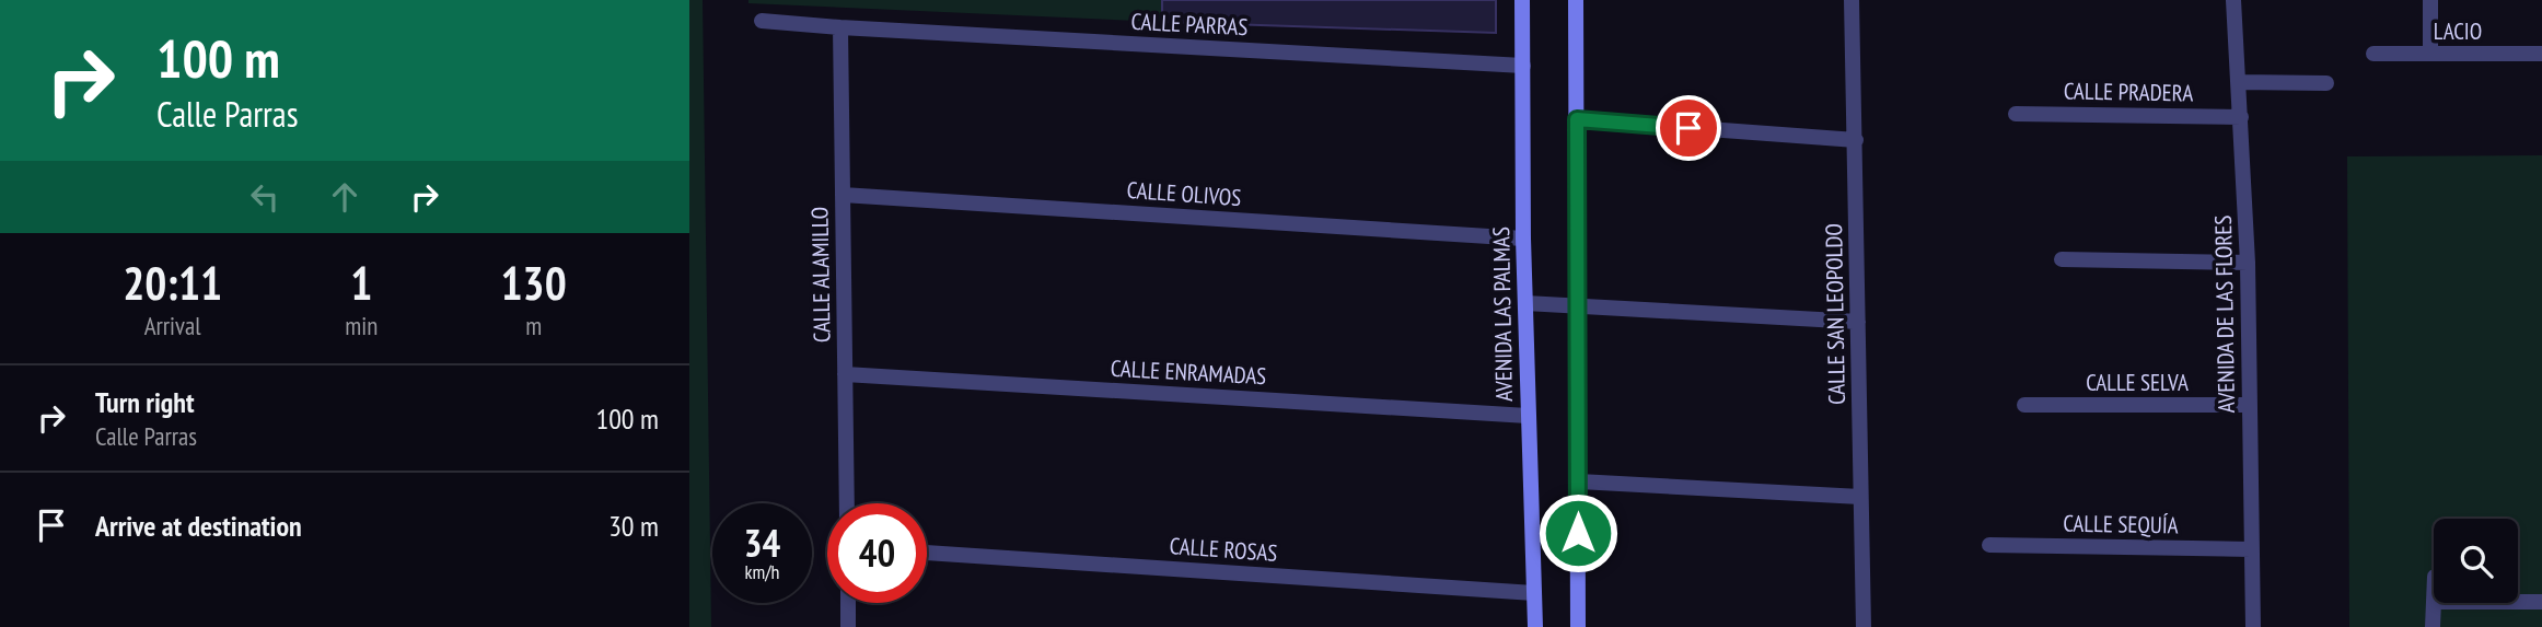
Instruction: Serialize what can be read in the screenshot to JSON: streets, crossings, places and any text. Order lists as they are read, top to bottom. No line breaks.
{"streets":{"street":["CALLE PARRAS","LACIO","CALLE PRADERA","CALLE OLIVOS","CALLE ALAMILLO","AVENIDA LAS PALMAS","CALLE SAN LEOPOLDO","AVENIDA DE LAS FLORES","CALLE ENRAMADAS","CALLE SELVA","CALLE SEQUÍA","CALLE ROSAS"]},"crossings":[["CALLE PARRAS","CALLE ALAMILLO"],["CALLE PARRAS","AVENIDA LAS PALMAS"],["CALLE PRADERA","AVENIDA DE LAS FLORES"],["CALLE OLIVOS","CALLE ALAMILLO"],["CALLE OLIVOS","AVENIDA LAS PALMAS"],["CALLE ALAMILLO","CALLE ENRAMADAS"],["AVENIDA LAS PALMAS","CALLE ENRAMADAS"],["AVENIDA LAS PALMAS","CALLE ROSAS"],["AVENIDA DE LAS FLORES","CALLE SELVA"],["AVENIDA DE LAS FLORES","CALLE SEQUÍA"]],"page":{"turn":["100 m","Calle Parras"],"eta":["20:11","Arrival","1","min","130","m"],"list":[{"name":"Turn right","note":"Calle Parras","value":"100 m"},{"name":"Arrive at destination","value":"30 m"}],"speed":"34 km/h","limit":"40"}}
